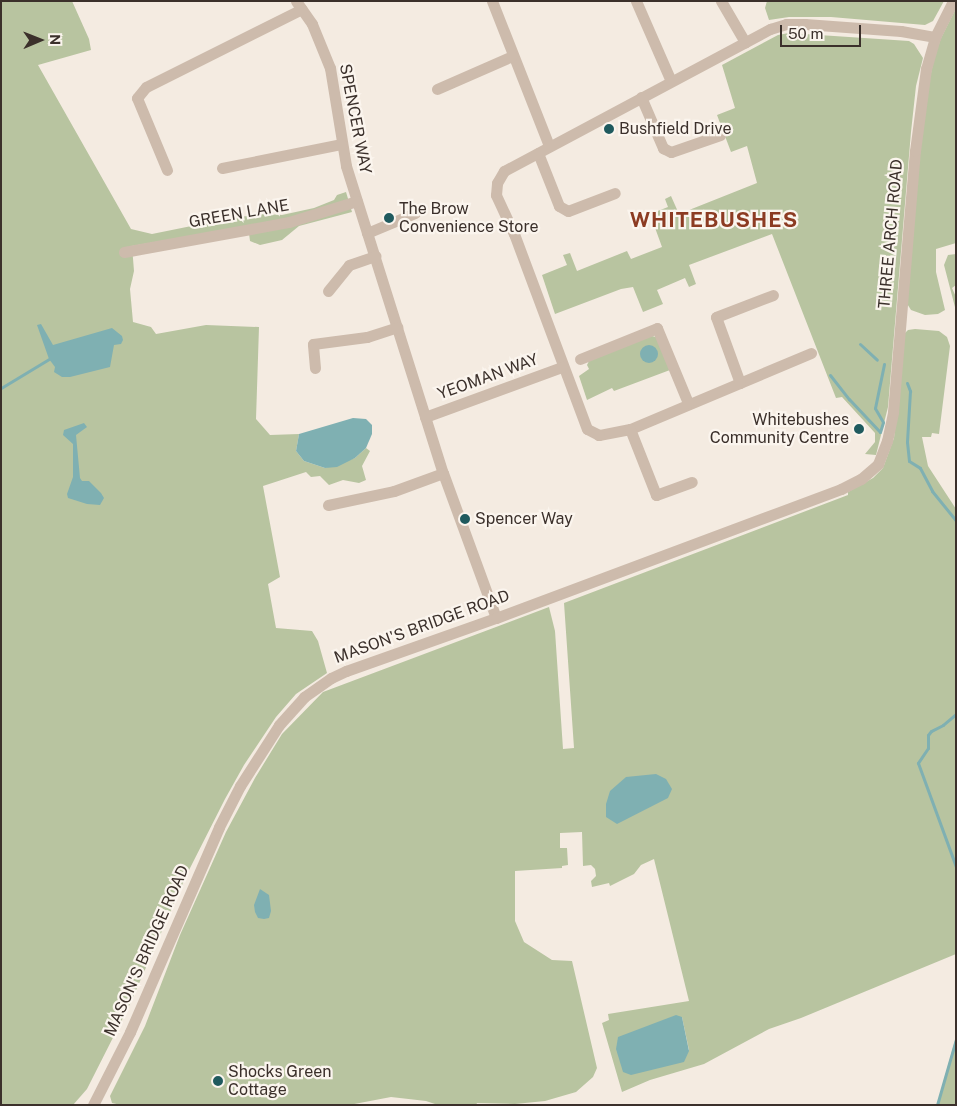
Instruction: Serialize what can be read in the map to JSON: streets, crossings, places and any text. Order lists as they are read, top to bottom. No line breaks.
{"streets":{"street":["SPENCER WAY","GREEN LANE","THREE ARCH ROAD","YEOMAN WAY","MASON'S BRIDGE ROAD"]},"crossings":[["SPENCER WAY","GREEN LANE"],["SPENCER WAY","YEOMAN WAY"],["SPENCER WAY","MASON'S BRIDGE ROAD"],["THREE ARCH ROAD","MASON'S BRIDGE ROAD"]],"districts":["WHITEBUSHES"],"places":["Bushfield Drive","The Brow Convenience Store","Whitebushes Community Centre","Spencer Way","Shocks Green Cottage"],"scale_bar":"50 m","north":"right"}
